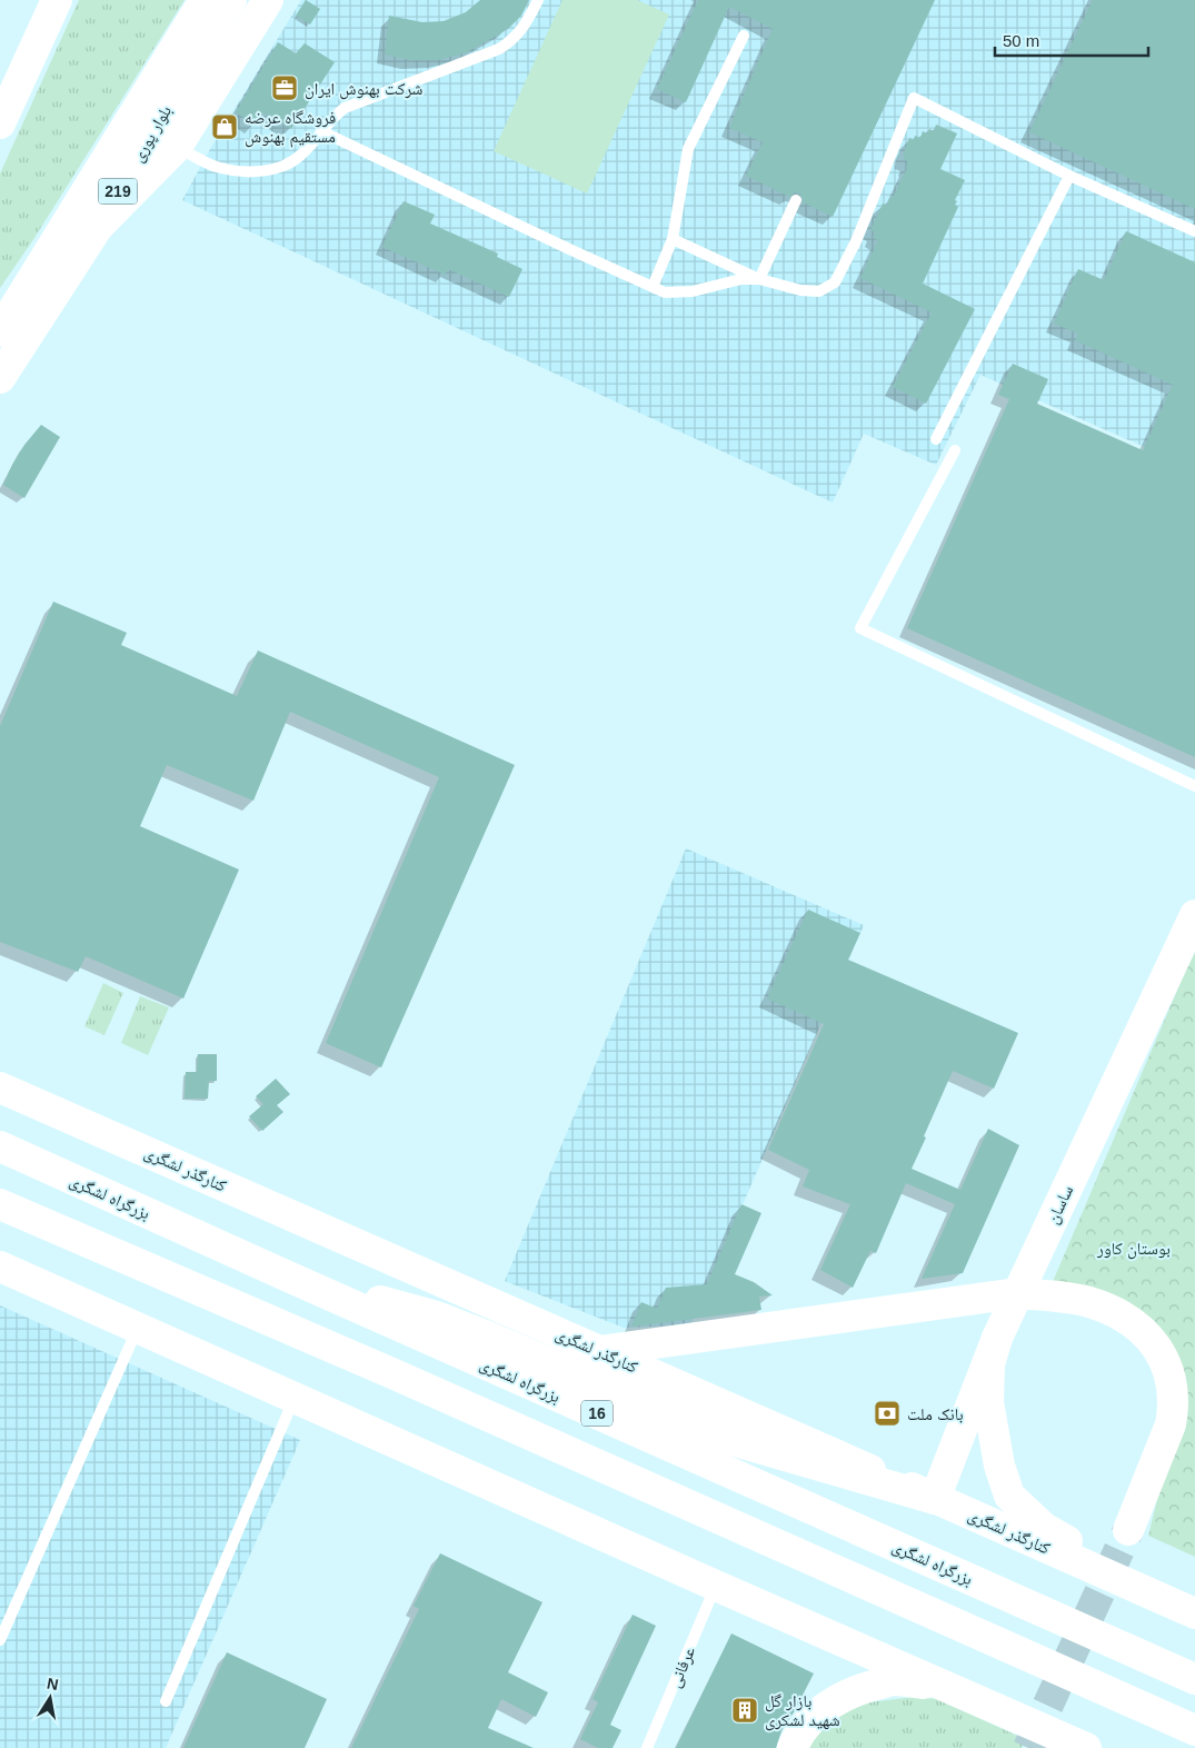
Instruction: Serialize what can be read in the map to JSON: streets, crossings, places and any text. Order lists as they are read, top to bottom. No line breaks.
{"streets":{"main road":["بلوار پوری","219","کنارگذر لشگری","بزرگراه لشگری","ساسان","16"],"lane":["عرفانی"]},"crossings":[["کنارگذر لشگری","ساسان"]],"parks":["بوستان کاور"],"places":{"office":["شرکت بهنوش ایران"],"shop":["فروشگاه عرضه مستقیم بهنوش"],"bank":["بانک ملت"],"building":["بازار گل شهید لشکری"]},"scale_bar":"50 m","north":"top"}
